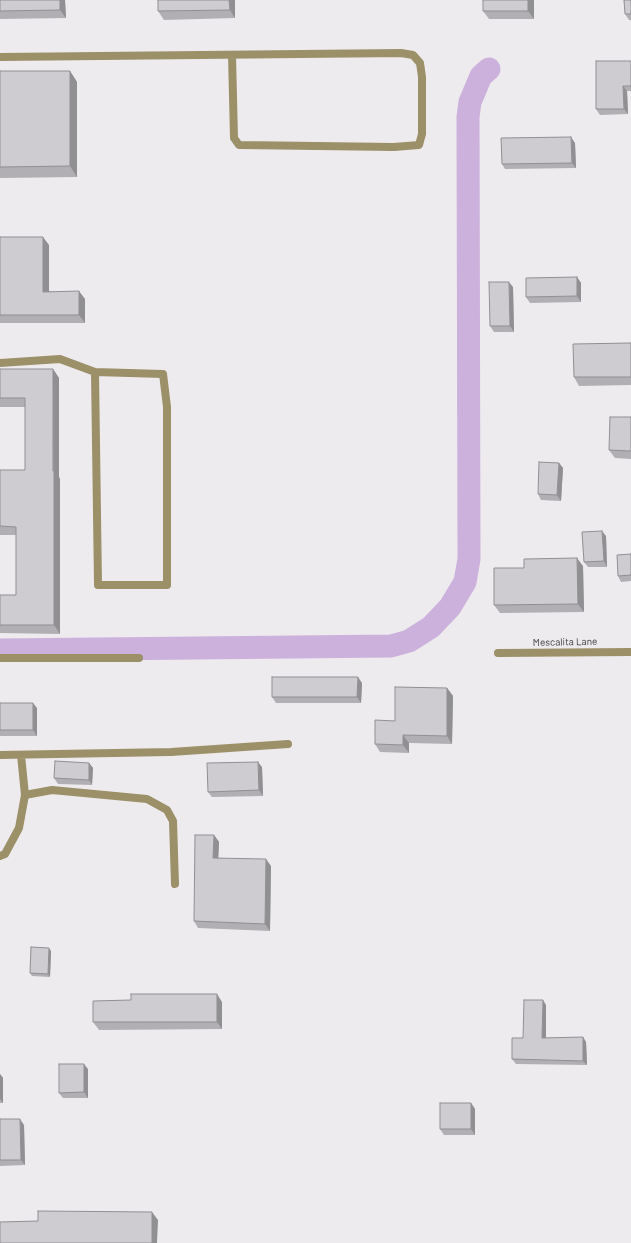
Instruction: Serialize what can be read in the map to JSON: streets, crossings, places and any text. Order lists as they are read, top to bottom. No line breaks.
{"streets":{"street":["Mescalita Lane"]}}
